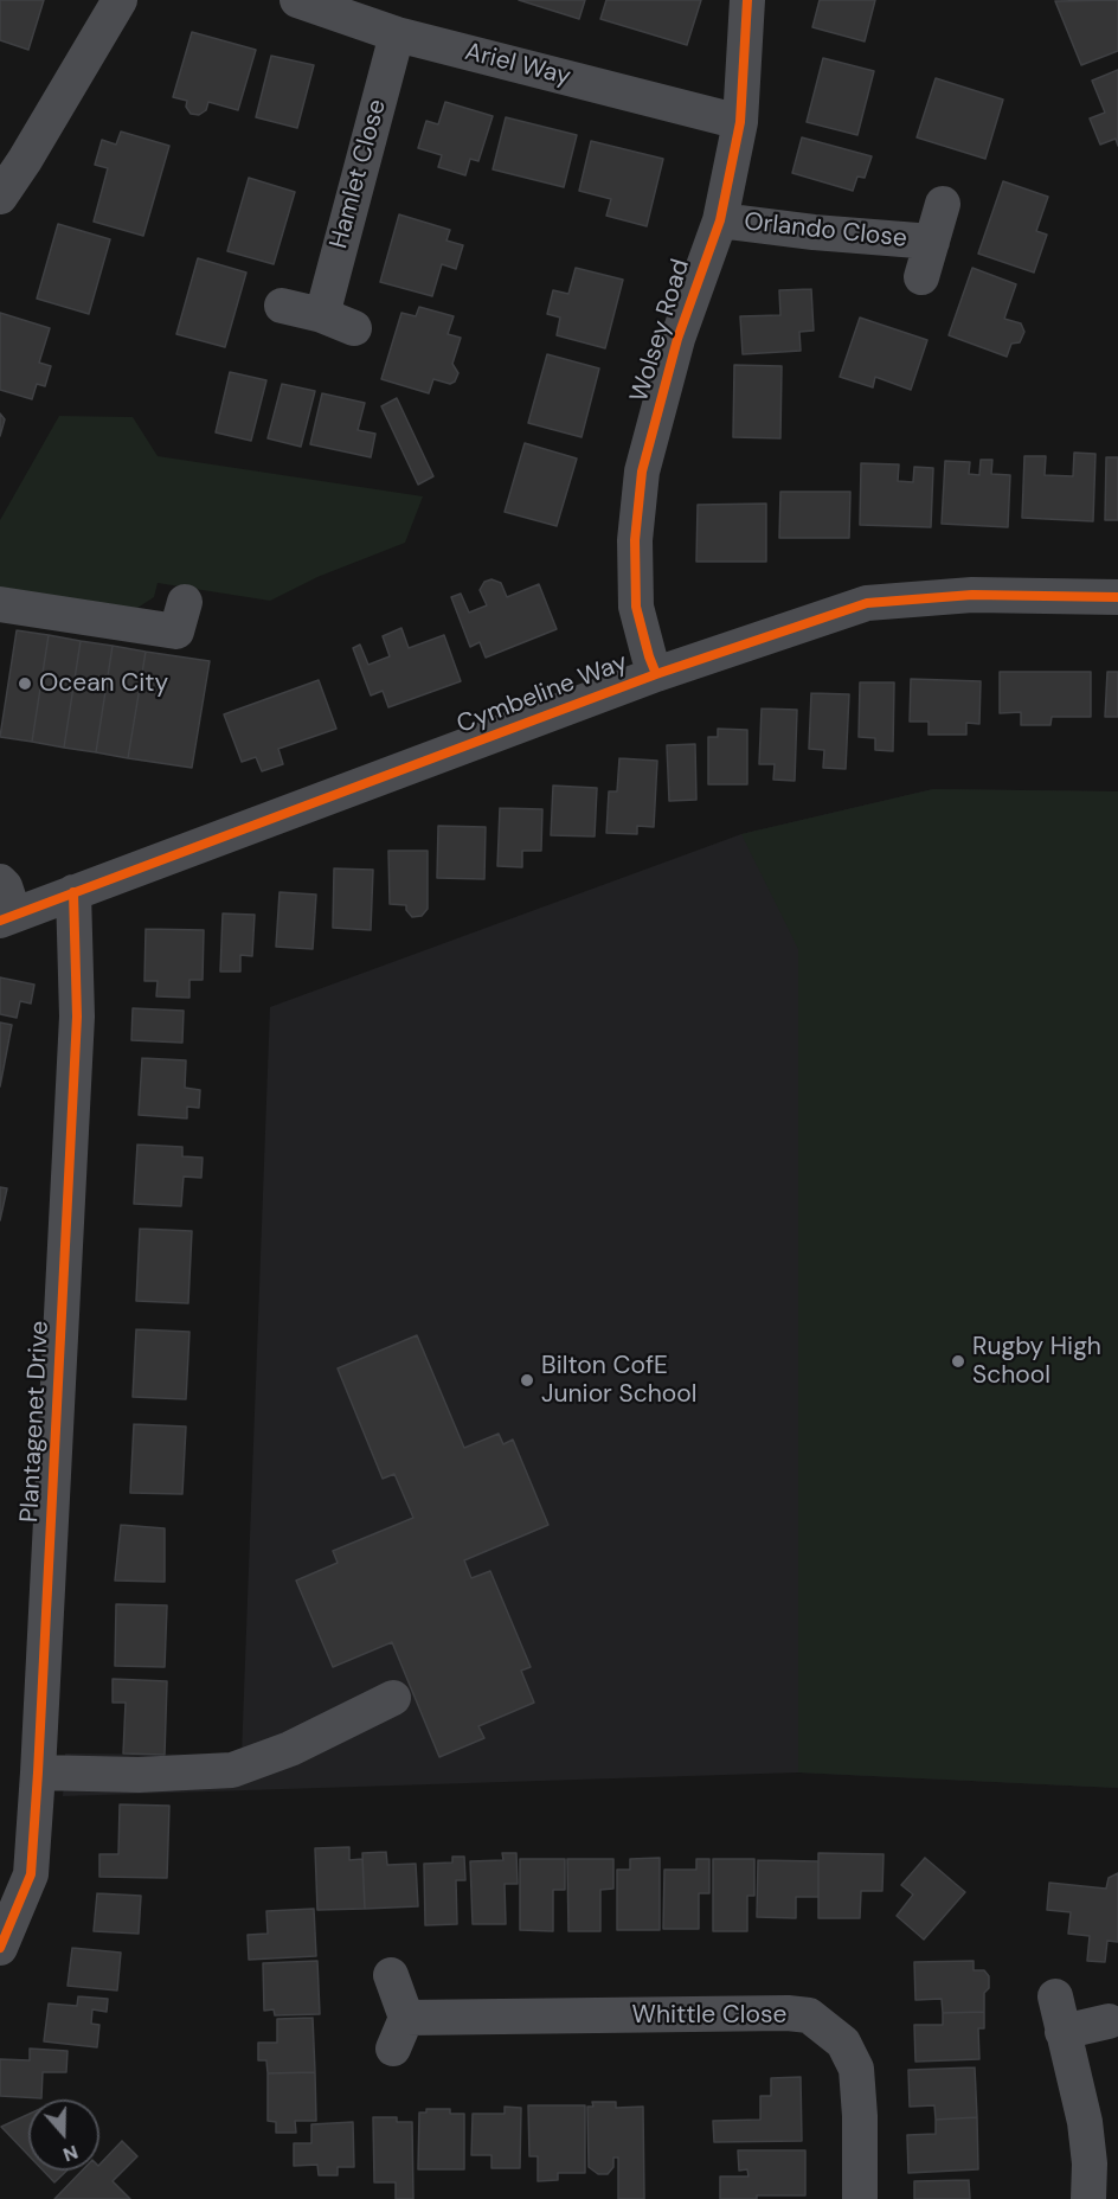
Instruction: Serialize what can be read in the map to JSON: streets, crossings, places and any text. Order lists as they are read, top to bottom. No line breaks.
{"streets":{"street":["Ariel Way","Hamlet Close","Orlando Close","Wolsey Road","Cymbeline Way","Plantagenet Drive","Whittle Close"]},"crossings":[["Ariel Way","Hamlet Close"],["Ariel Way","Wolsey Road"],["Orlando Close","Wolsey Road"],["Wolsey Road","Cymbeline Way"],["Cymbeline Way","Plantagenet Drive"]],"places":["Ocean City","Rugby High School","Bilton CofE Junior School"],"north":"bottom"}
